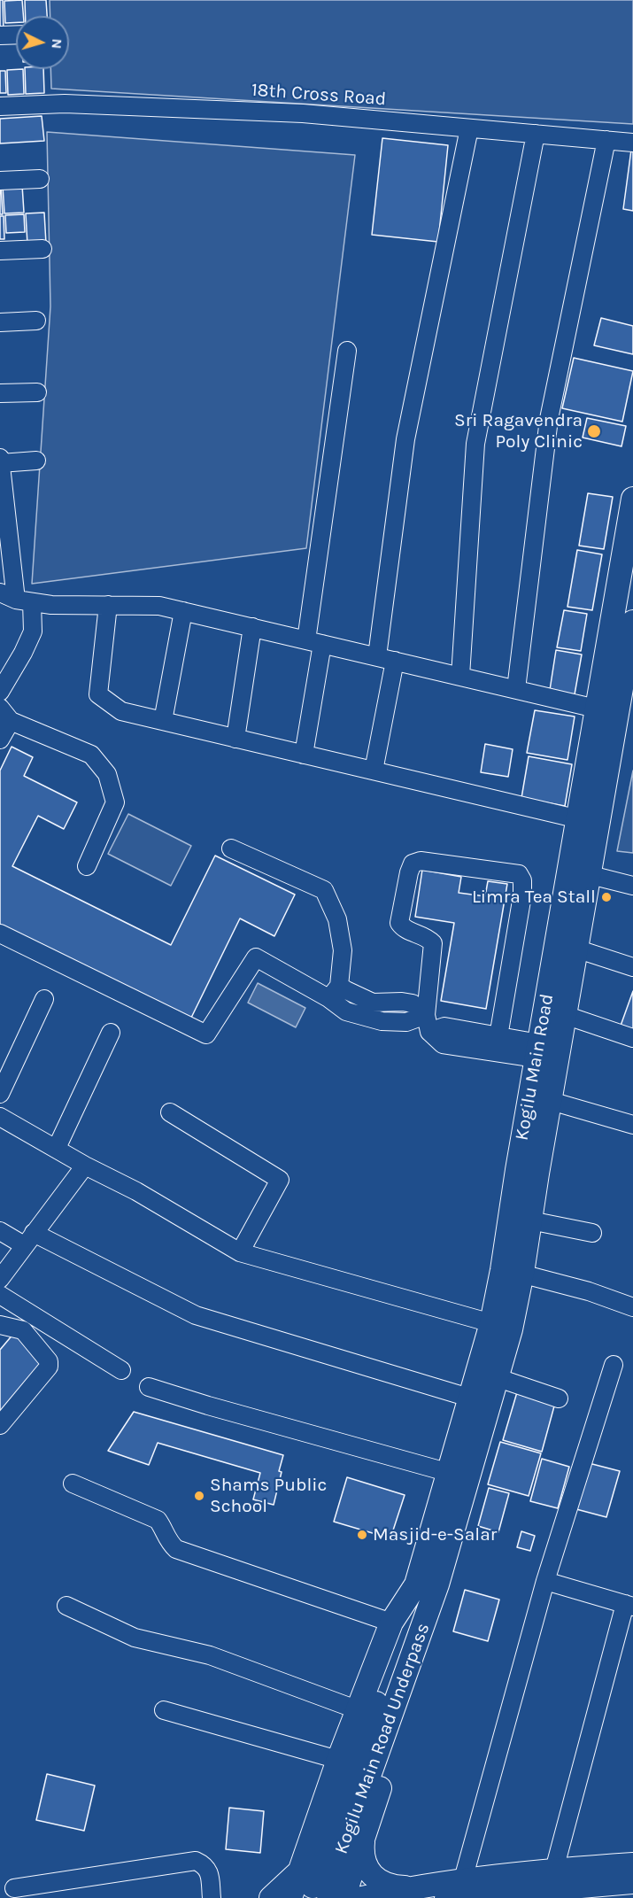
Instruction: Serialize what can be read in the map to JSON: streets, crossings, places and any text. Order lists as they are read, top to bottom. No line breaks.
{"streets":{"main road":["Kogilu Main Road","Kogilu Main Road Underpass"],"street":["18th Cross Road"]},"crossings":[["Kogilu Main Road","Kogilu Main Road Underpass"]],"places":["Sri Ragavendra Poly Clinic","Limra Tea Stall","Shams Public School","Masjid-e-Salar"],"north":"right"}
